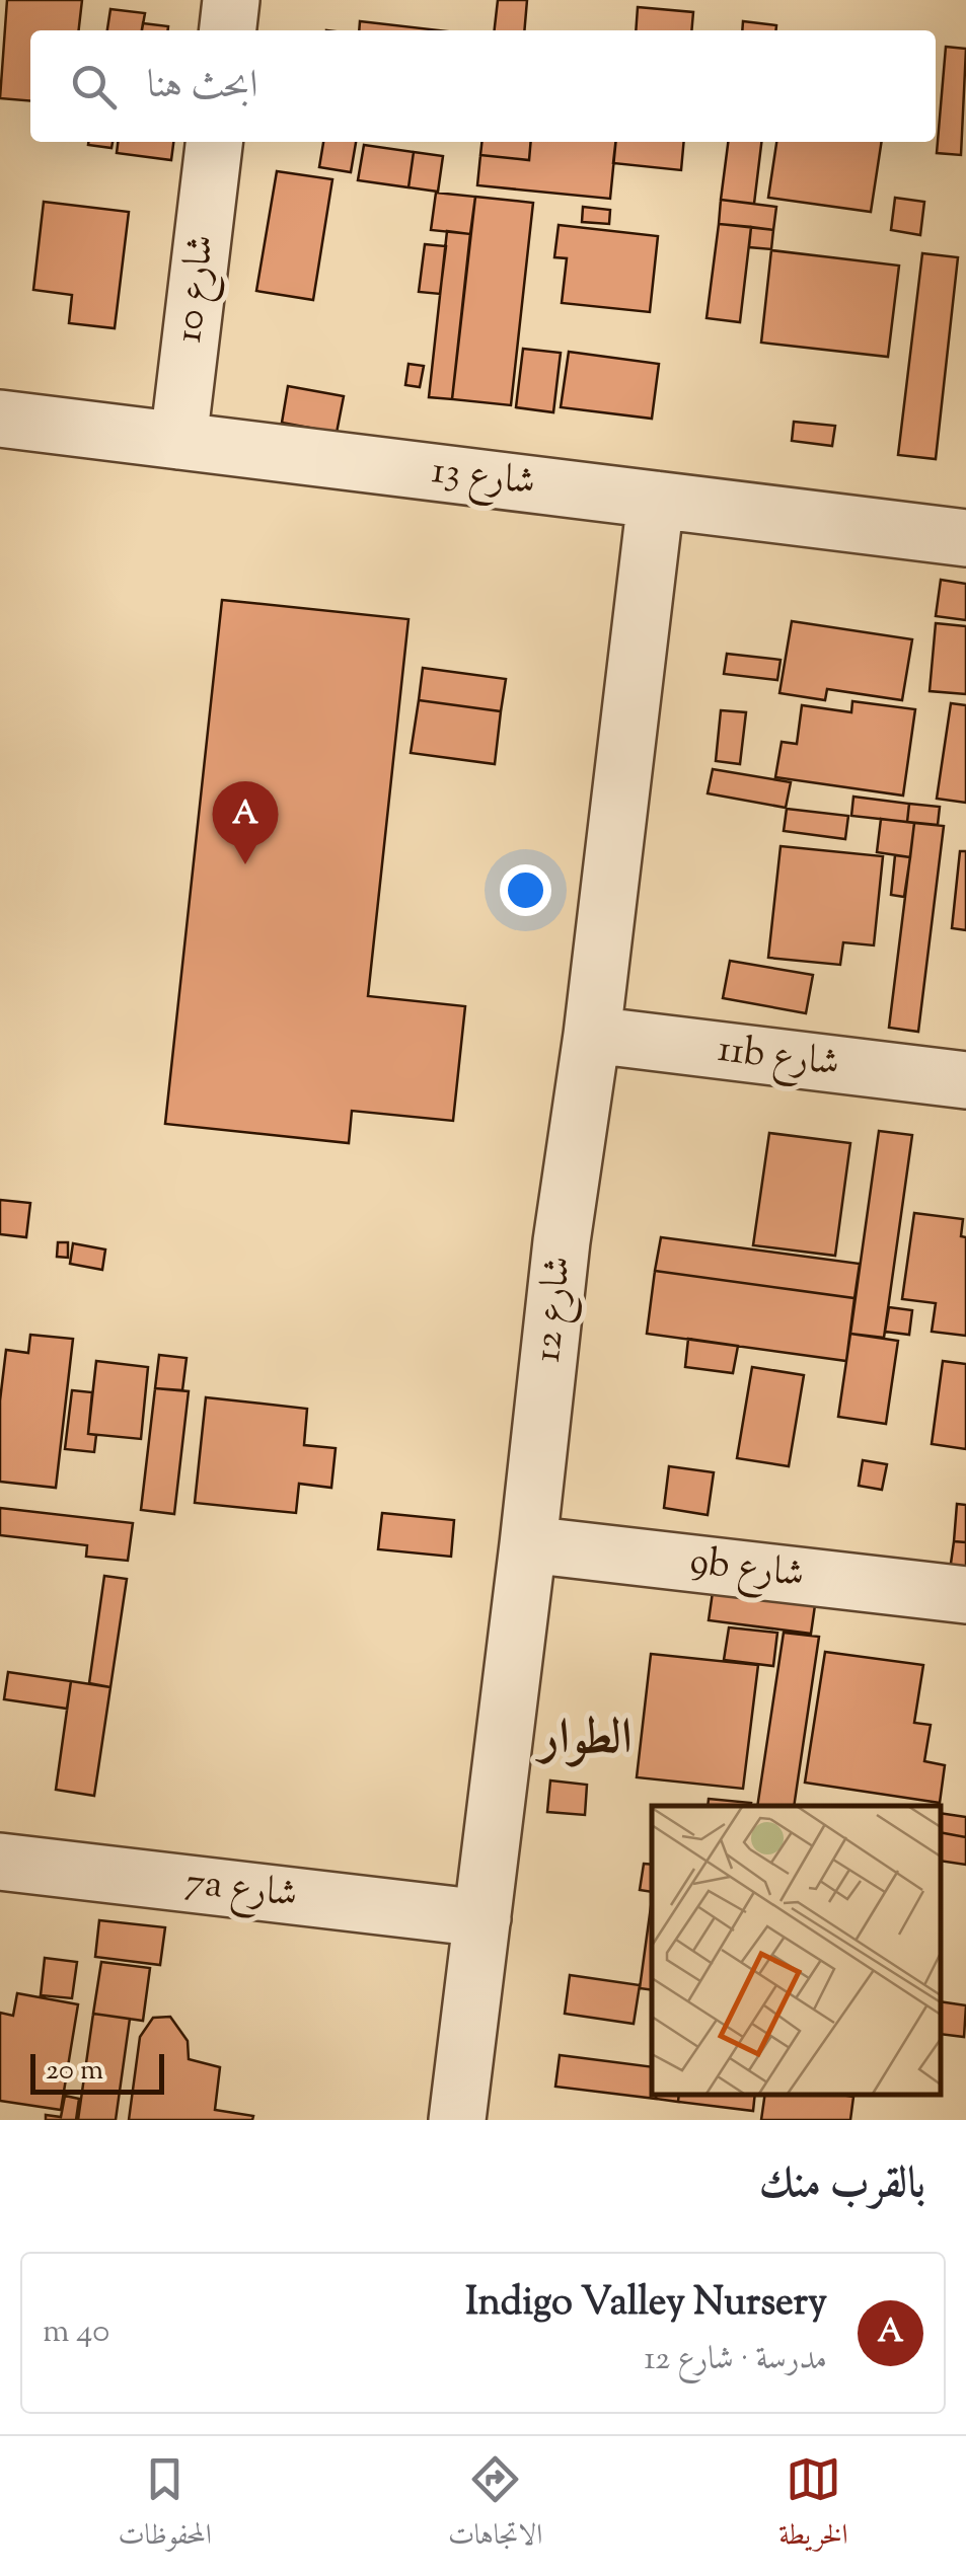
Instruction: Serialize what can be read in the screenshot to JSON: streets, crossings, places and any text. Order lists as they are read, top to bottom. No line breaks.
{"streets":{"street":["شارع 10","شارع 13","11b شارع","شارع 12","9b شارع","7a شارع"]},"crossings":[["شارع 10","شارع 13"],["شارع 13","شارع 12"],["11b شارع","شارع 12"],["شارع 12","9b شارع"],["شارع 12","7a شارع"]],"districts":["الطوار"],"scale_bar":"20 m","page":{"search":"ابحث هنا","pins":"A","scale":"20 m","heading":"بالقرب منك","list":[{"mark":"A","name":"Indigo Valley Nursery","note":"مدرسة · شارع 12","value":"40 m"}],"nav":["الخريطة","الاتجاهات","المحفوظات"]}}
